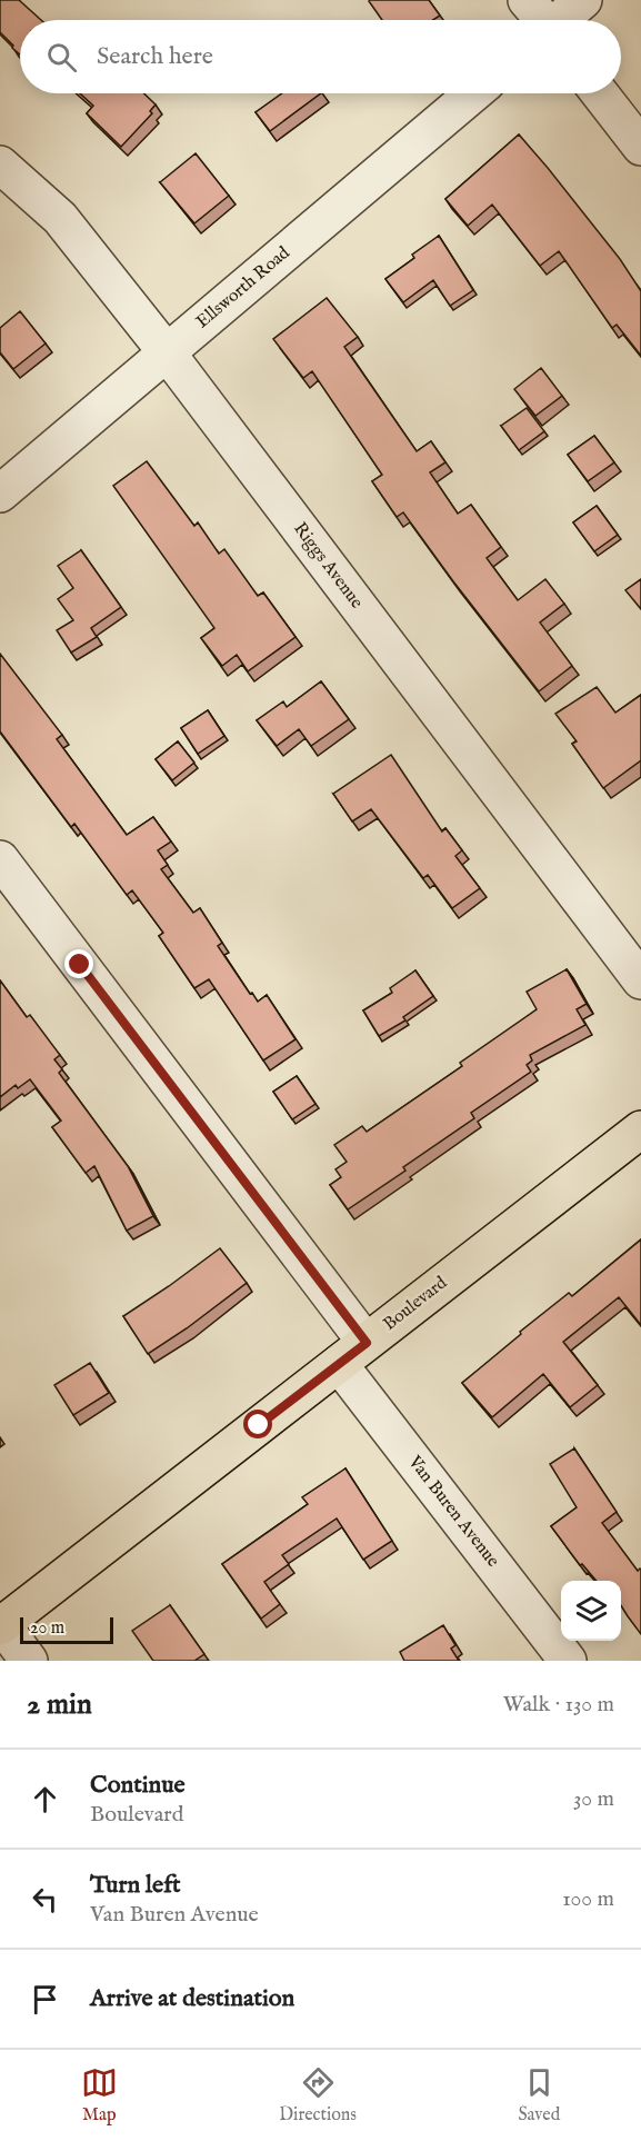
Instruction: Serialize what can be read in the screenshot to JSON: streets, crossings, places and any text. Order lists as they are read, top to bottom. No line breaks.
{"streets":{"main road":["Boulevard"],"street":["Ellsworth Road","Riggs Avenue","Van Buren Avenue"]},"crossings":[["Ellsworth Road","Riggs Avenue"],["Boulevard","Van Buren Avenue"]],"scale_bar":"20 m","page":{"search":"Search here","scale":"20 m","heading":["2 min","Walk · 130 m"],"list":[["Continue","Boulevard","30 m"],["Turn left","Van Buren Avenue","100 m"],"Arrive at destination"],"nav":["Map","Directions","Saved"]}}
